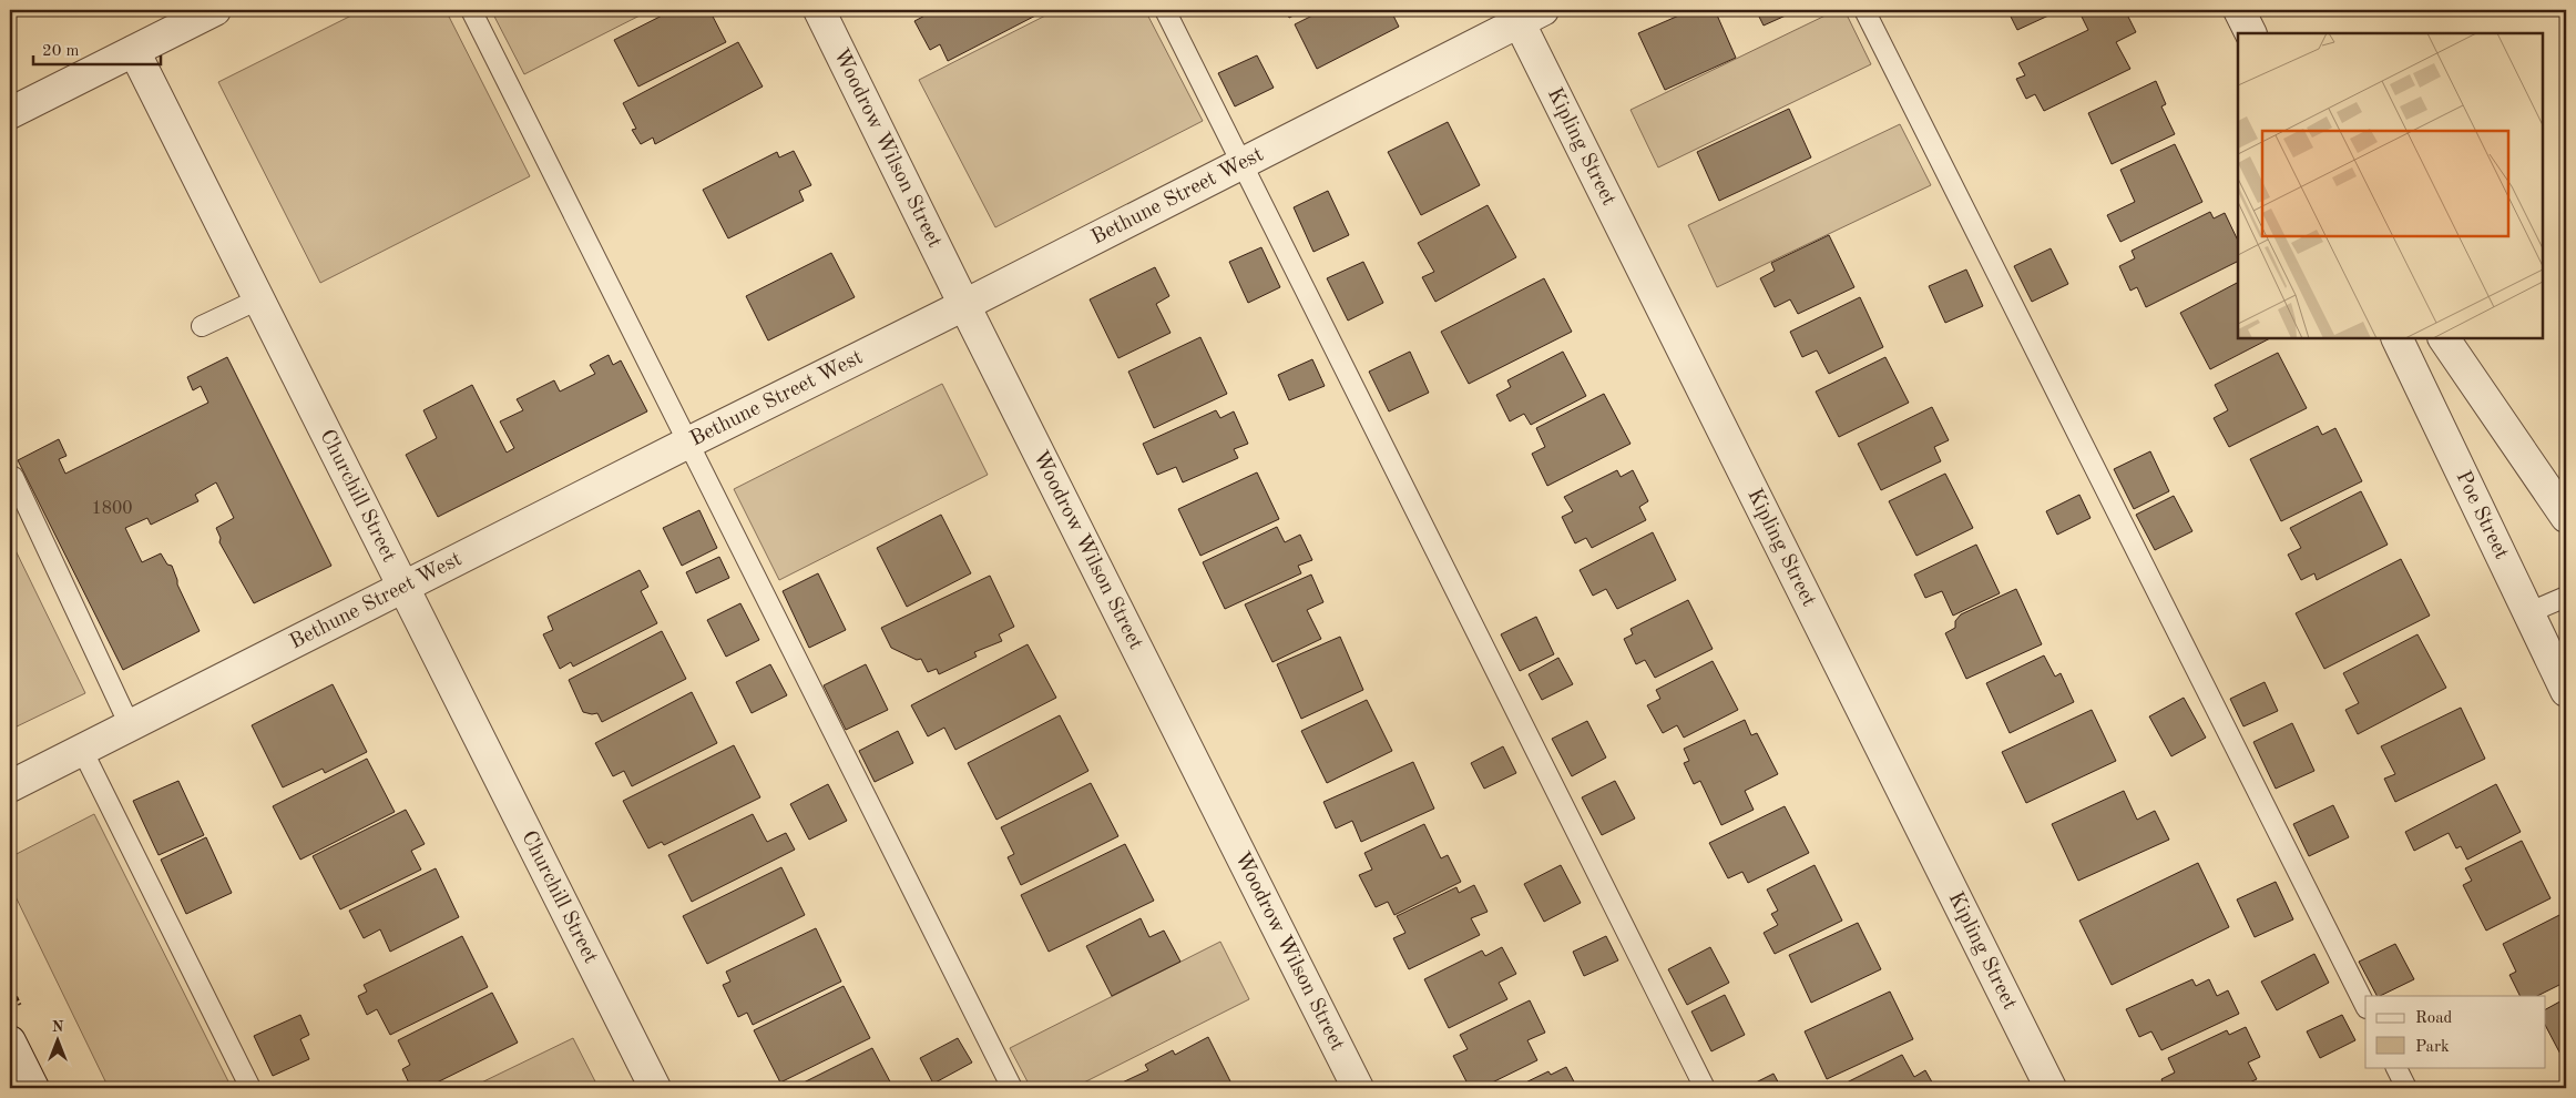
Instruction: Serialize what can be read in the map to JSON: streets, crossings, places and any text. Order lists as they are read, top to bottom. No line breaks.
{"streets":{"street":["Kipling Street","Woodrow Wilson Street","Bethune Street West","Churchill Street","Poe Street"]},"crossings":[["Kipling Street","Bethune Street West"],["Woodrow Wilson Street","Bethune Street West"],["Bethune Street West","Churchill Street"]],"house_numbers":["1800"],"legend":["Road","Park"],"scale_bar":"20 m","north":"top"}
